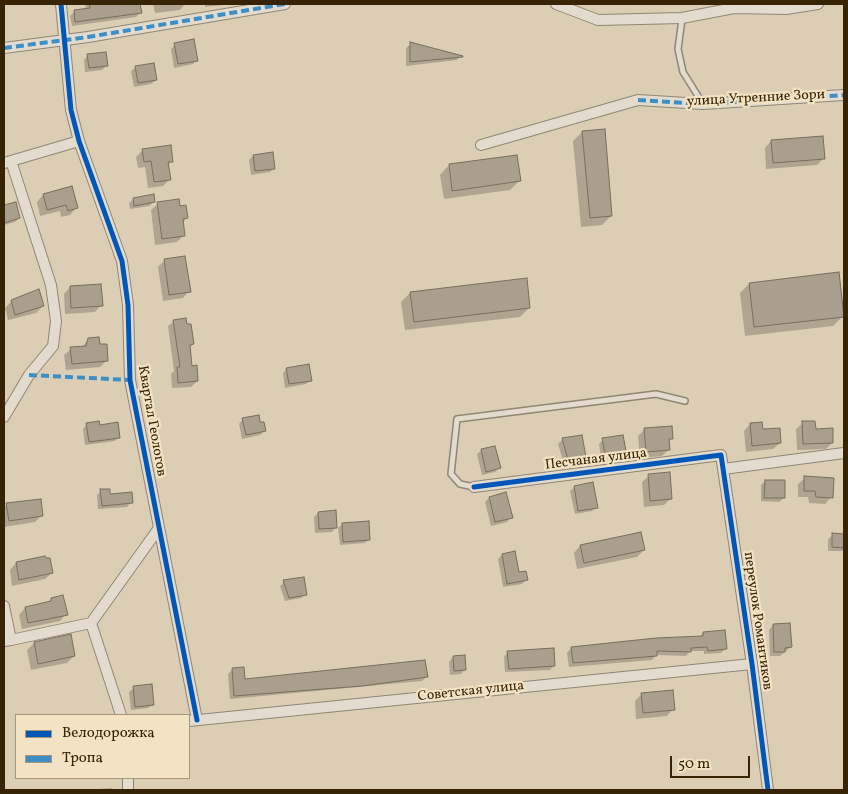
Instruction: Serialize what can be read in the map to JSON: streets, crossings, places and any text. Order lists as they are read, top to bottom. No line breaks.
{"streets":{"street":["улица Утренние Зори","Квартал Геологов","Песчаная улица","переулок Романтиков","Советская улица"]},"crossings":[["Квартал Геологов","Советская улица"],["Песчаная улица","переулок Романтиков"],["переулок Романтиков","Советская улица"]],"legend":["Велодорожка","Тропа"],"scale_bar":"50 m"}
